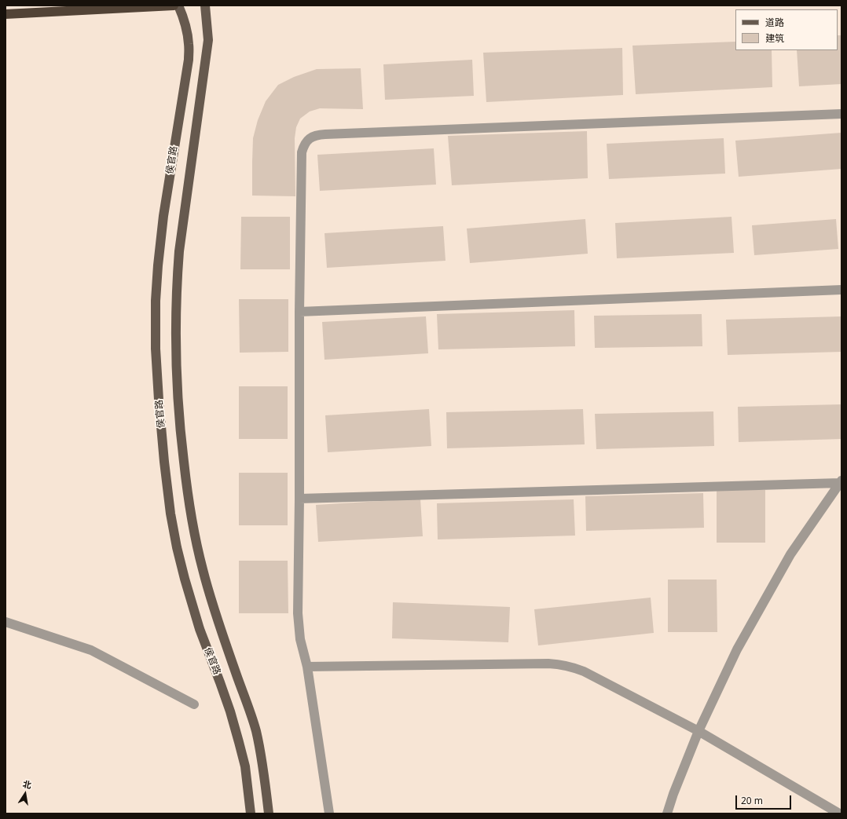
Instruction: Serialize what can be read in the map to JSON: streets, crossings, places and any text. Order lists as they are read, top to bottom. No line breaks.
{"streets":{"main road":["侯官路"]},"legend":["道路","建筑"],"scale_bar":"20 m","north":"top"}
